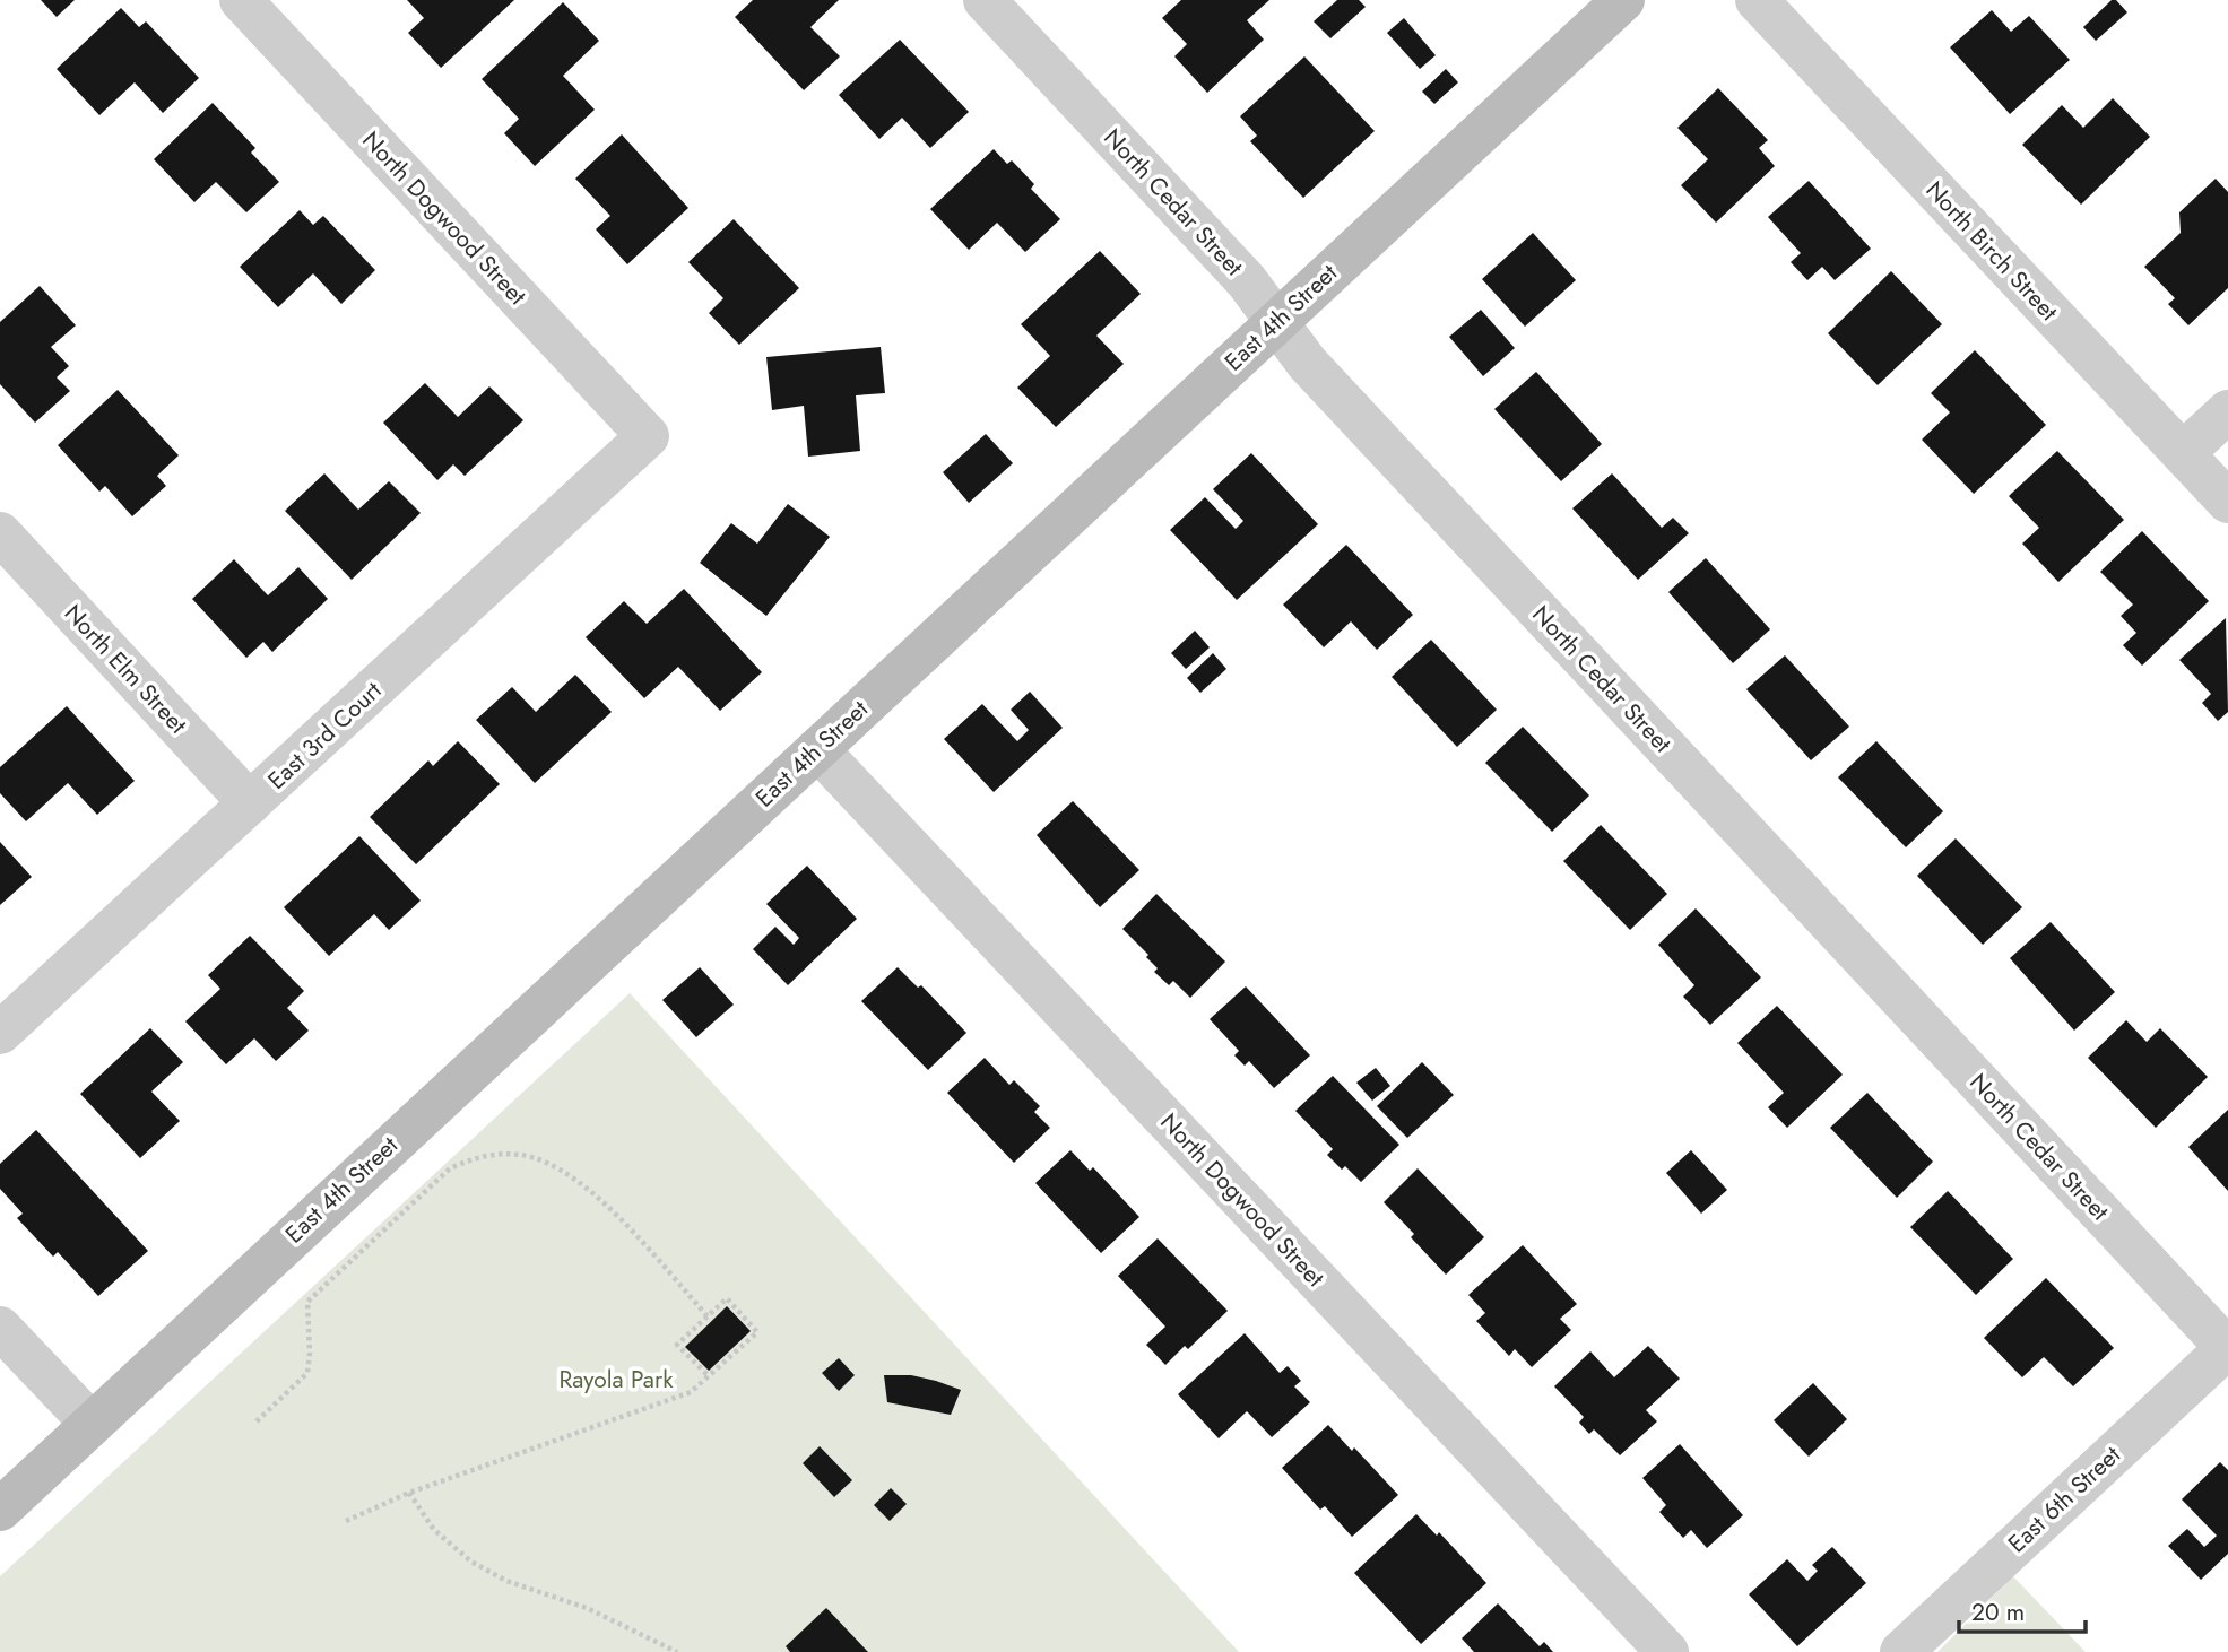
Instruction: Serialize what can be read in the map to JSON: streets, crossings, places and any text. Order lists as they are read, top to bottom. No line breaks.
{"streets":{"street":["North Cedar Street","North Dogwood Street","North Birch Street","East 4th Street","North Elm Street","East 3rd Court","East 6th Street"]},"crossings":[["North Cedar Street","East 4th Street"],["North Cedar Street","East 6th Street"],["North Dogwood Street","East 4th Street"],["North Dogwood Street","East 3rd Court"],["North Elm Street","East 3rd Court"]],"parks":["Rayola Park"],"scale_bar":"20 m"}
